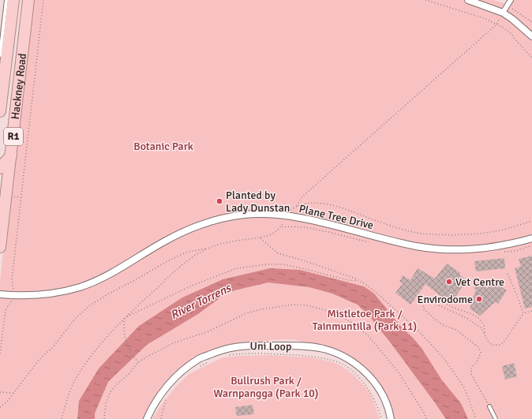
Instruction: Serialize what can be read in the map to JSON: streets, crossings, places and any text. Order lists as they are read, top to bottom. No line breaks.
{"streets":{"highway":["Hackney Road","R1"],"street":["Plane Tree Drive"],"path":["Uni Loop"]},"water":["River Torrens"],"parks":["Botanic Park","Mistletoe Park / Tainmuntilla (Park 11)","Bullrush Park / Warnpangga (Park 10)"],"places":["Planted by Lady Dunstan","Vet Centre","Envirodome"]}
